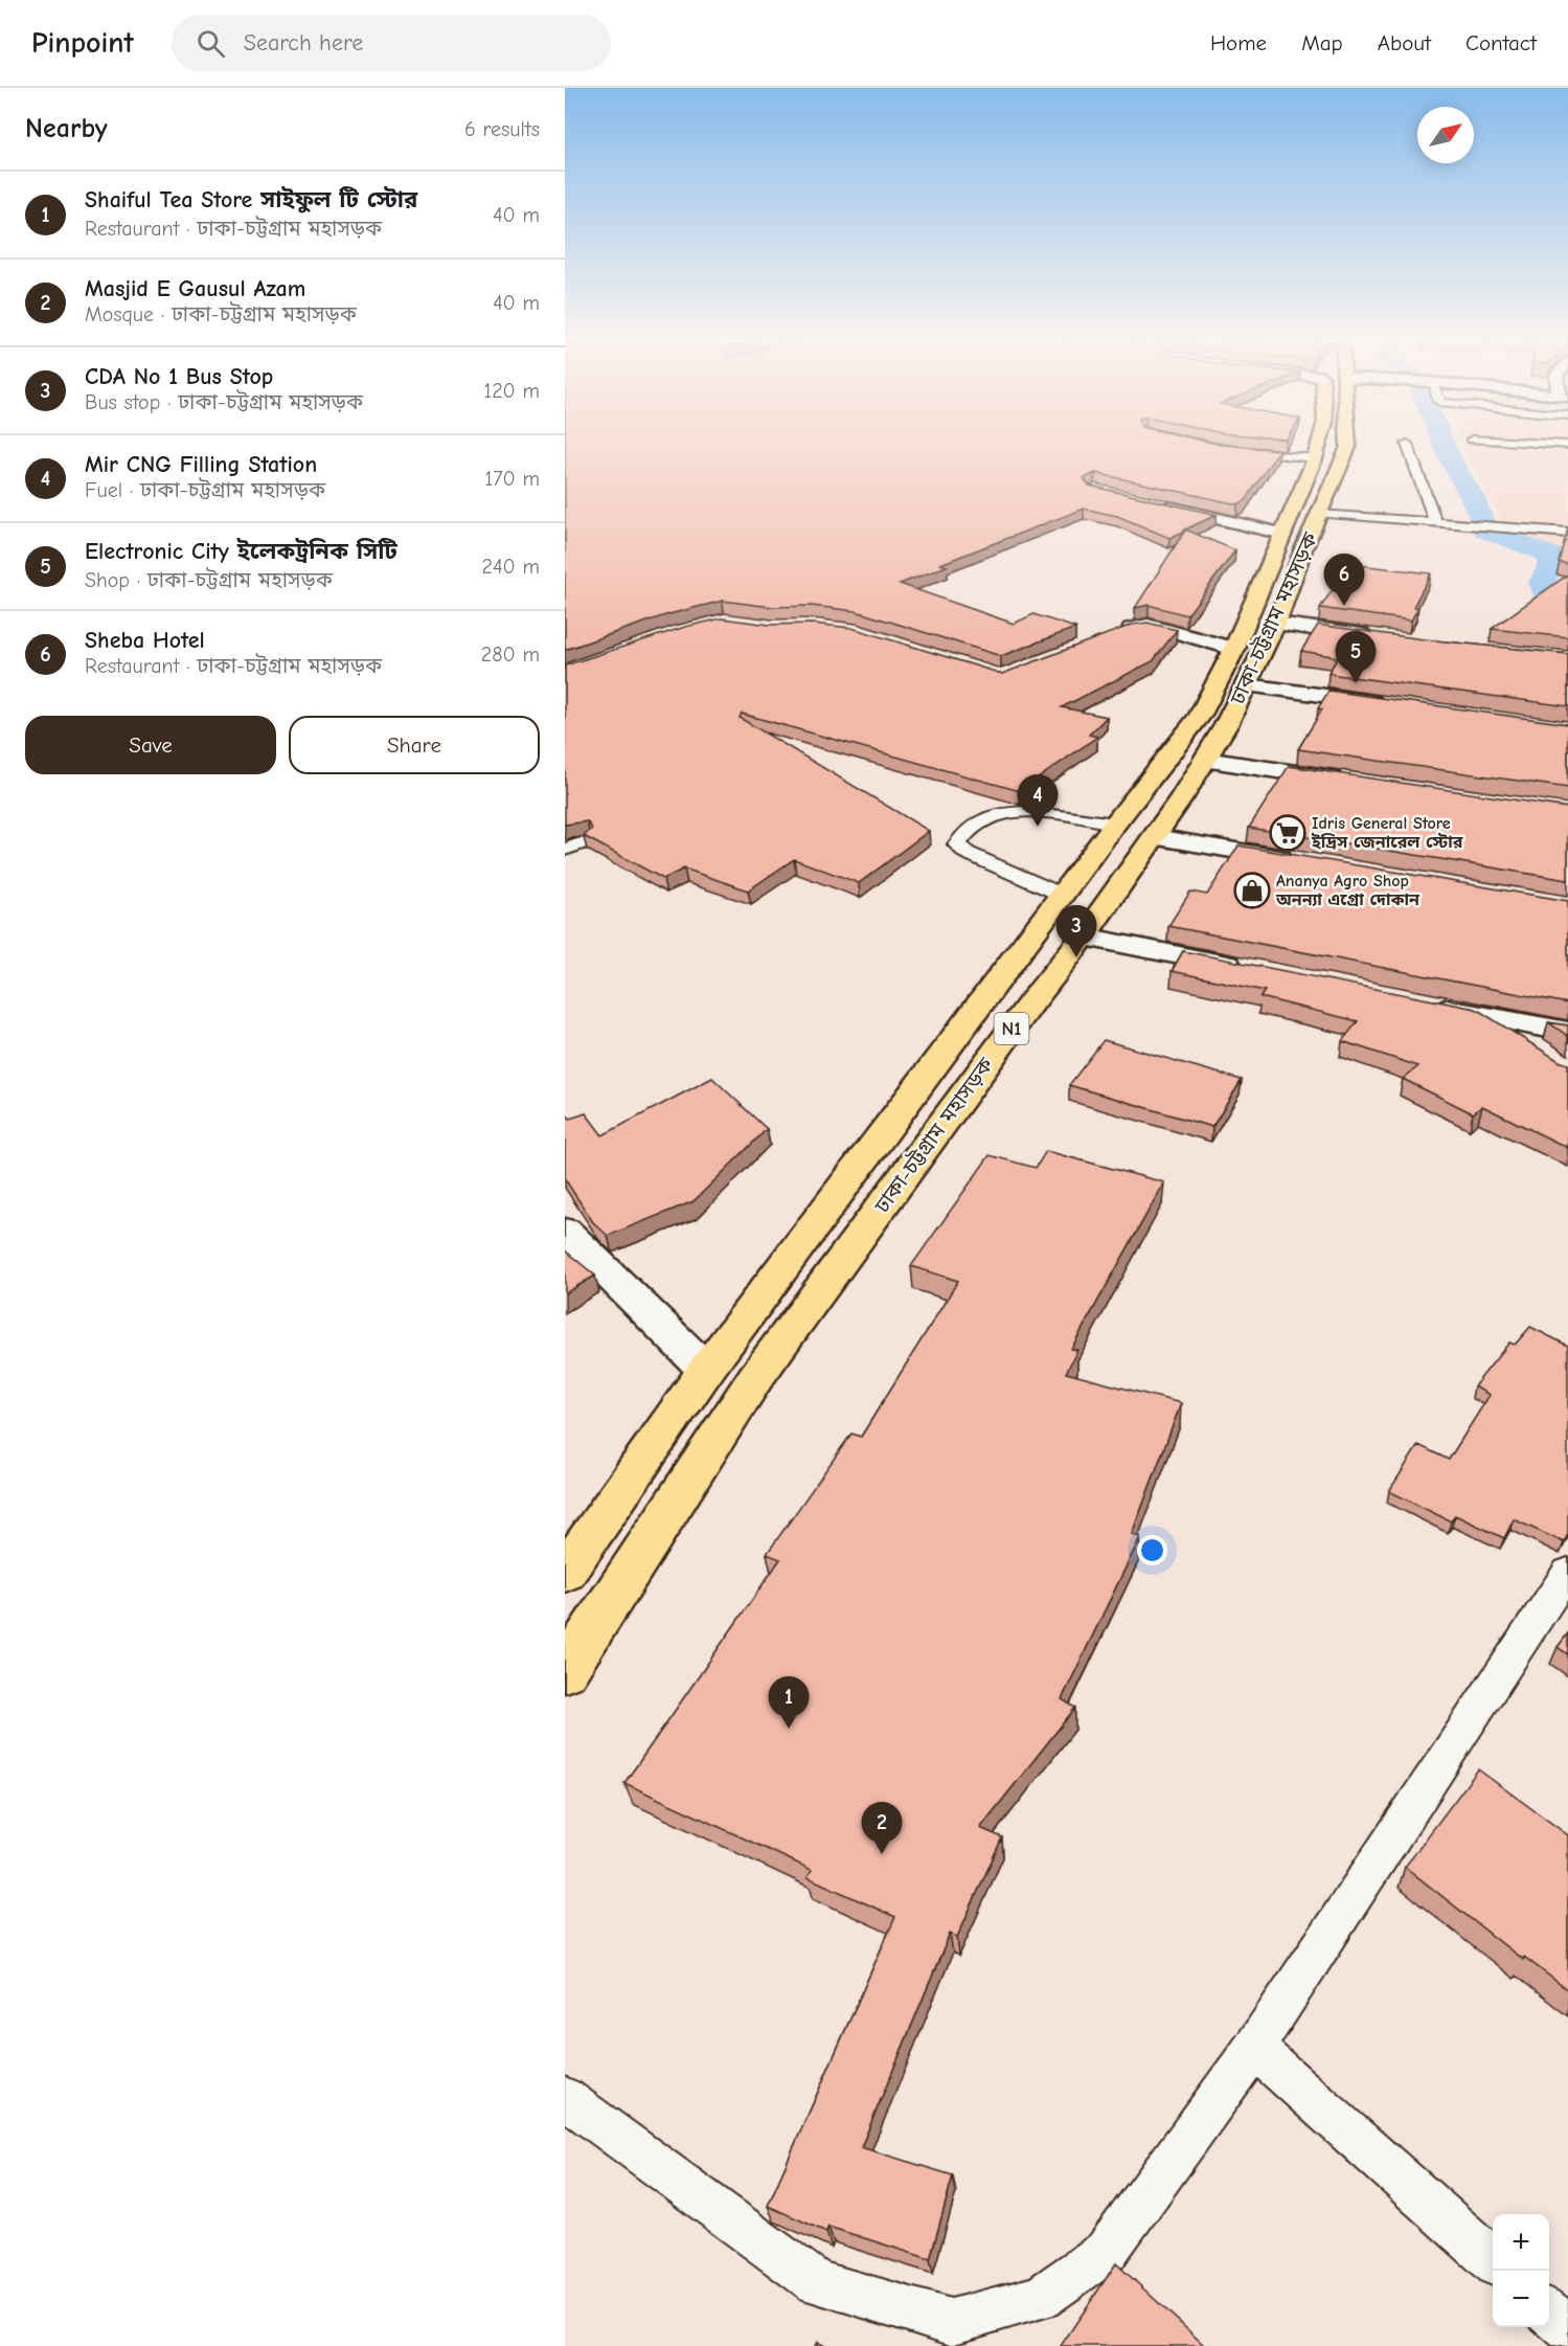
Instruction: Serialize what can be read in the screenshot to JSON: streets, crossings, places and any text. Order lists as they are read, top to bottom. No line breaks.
{"streets":{"highway":["ঢাকা-চট্টগ্রাম মহাসড়ক","N1"]},"places":{"supermarket":["Idris General Store ইদ্রিস জেনারেল স্টোর"],"shop":["Ananya Agro Shop অনন্যা এগ্রো দোকান"]},"north":"top right","page":{"header":"Pinpoint","search":"Search here","nav":["Home","Map","About","Contact"],"heading":["Nearby","6 results"],"list":[{"mark":"1","name":"Shaiful Tea Store সাইফুল টি স্টোর","note":"Restaurant · ঢাকা-চট্টগ্রাম মহাসড়ক","value":"40 m"},{"mark":"2","name":"Masjid E Gausul Azam","note":"Mosque · ঢাকা-চট্টগ্রাম মহাসড়ক","value":"40 m"},{"mark":"3","name":"CDA No 1 Bus Stop","note":"Bus stop · ঢাকা-চট্টগ্রাম মহাসড়ক","value":"120 m"},{"mark":"4","name":"Mir CNG Filling Station","note":"Fuel · ঢাকা-চট্টগ্রাম মহাসড়ক","value":"170 m"},{"mark":"5","name":"Electronic City ইলেকট্রনিক সিটি","note":"Shop · ঢাকা-চট্টগ্রাম মহাসড়ক","value":"240 m"},{"mark":"6","name":"Sheba Hotel","note":"Restaurant · ঢাকা-চট্টগ্রাম মহাসড়ক","value":"280 m"}],"pins":["6","5","4","3","1","2"],"buttons":["Save","Share"],"map_buttons":["+","−"]}}
